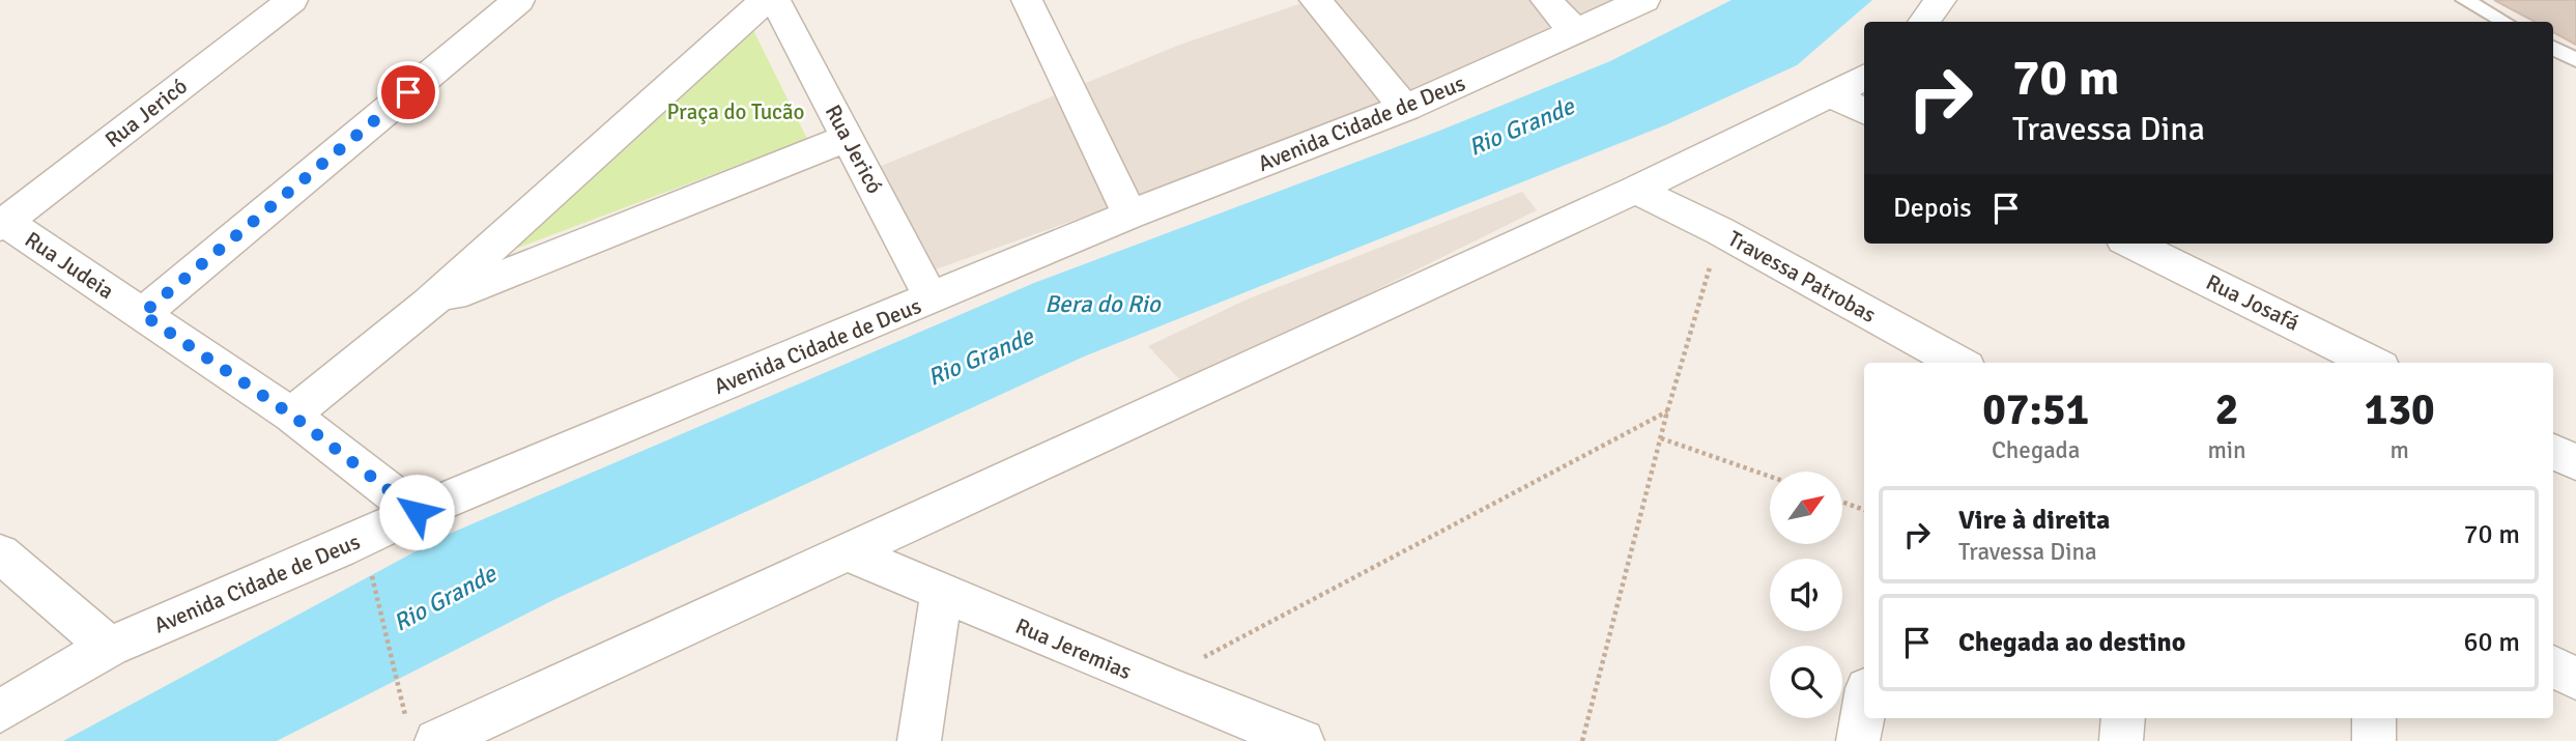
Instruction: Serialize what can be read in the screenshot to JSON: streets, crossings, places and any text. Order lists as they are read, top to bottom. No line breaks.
{"streets":{"street":["Rua Jericó","Avenida Cidade de Deus","Rua Judeia","Travessa Patrobas","Rua Josafá","Rua Jeremias"]},"crossings":[["Rua Jericó","Avenida Cidade de Deus"],["Rua Jericó","Rua Judeia"],["Avenida Cidade de Deus","Rua Judeia"]],"water":["Rio Grande","Bera do Rio"],"parks":["Praça do Tucão"],"north":"top right","page":{"turn":["70 m","Travessa Dina"],"then":"Depois","eta":["07:51","Chegada","2","min","130","m"],"list":[{"name":"Vire à direita","note":"Travessa Dina","value":"70 m"},{"name":"Chegada ao destino","value":"60 m"}]}}
